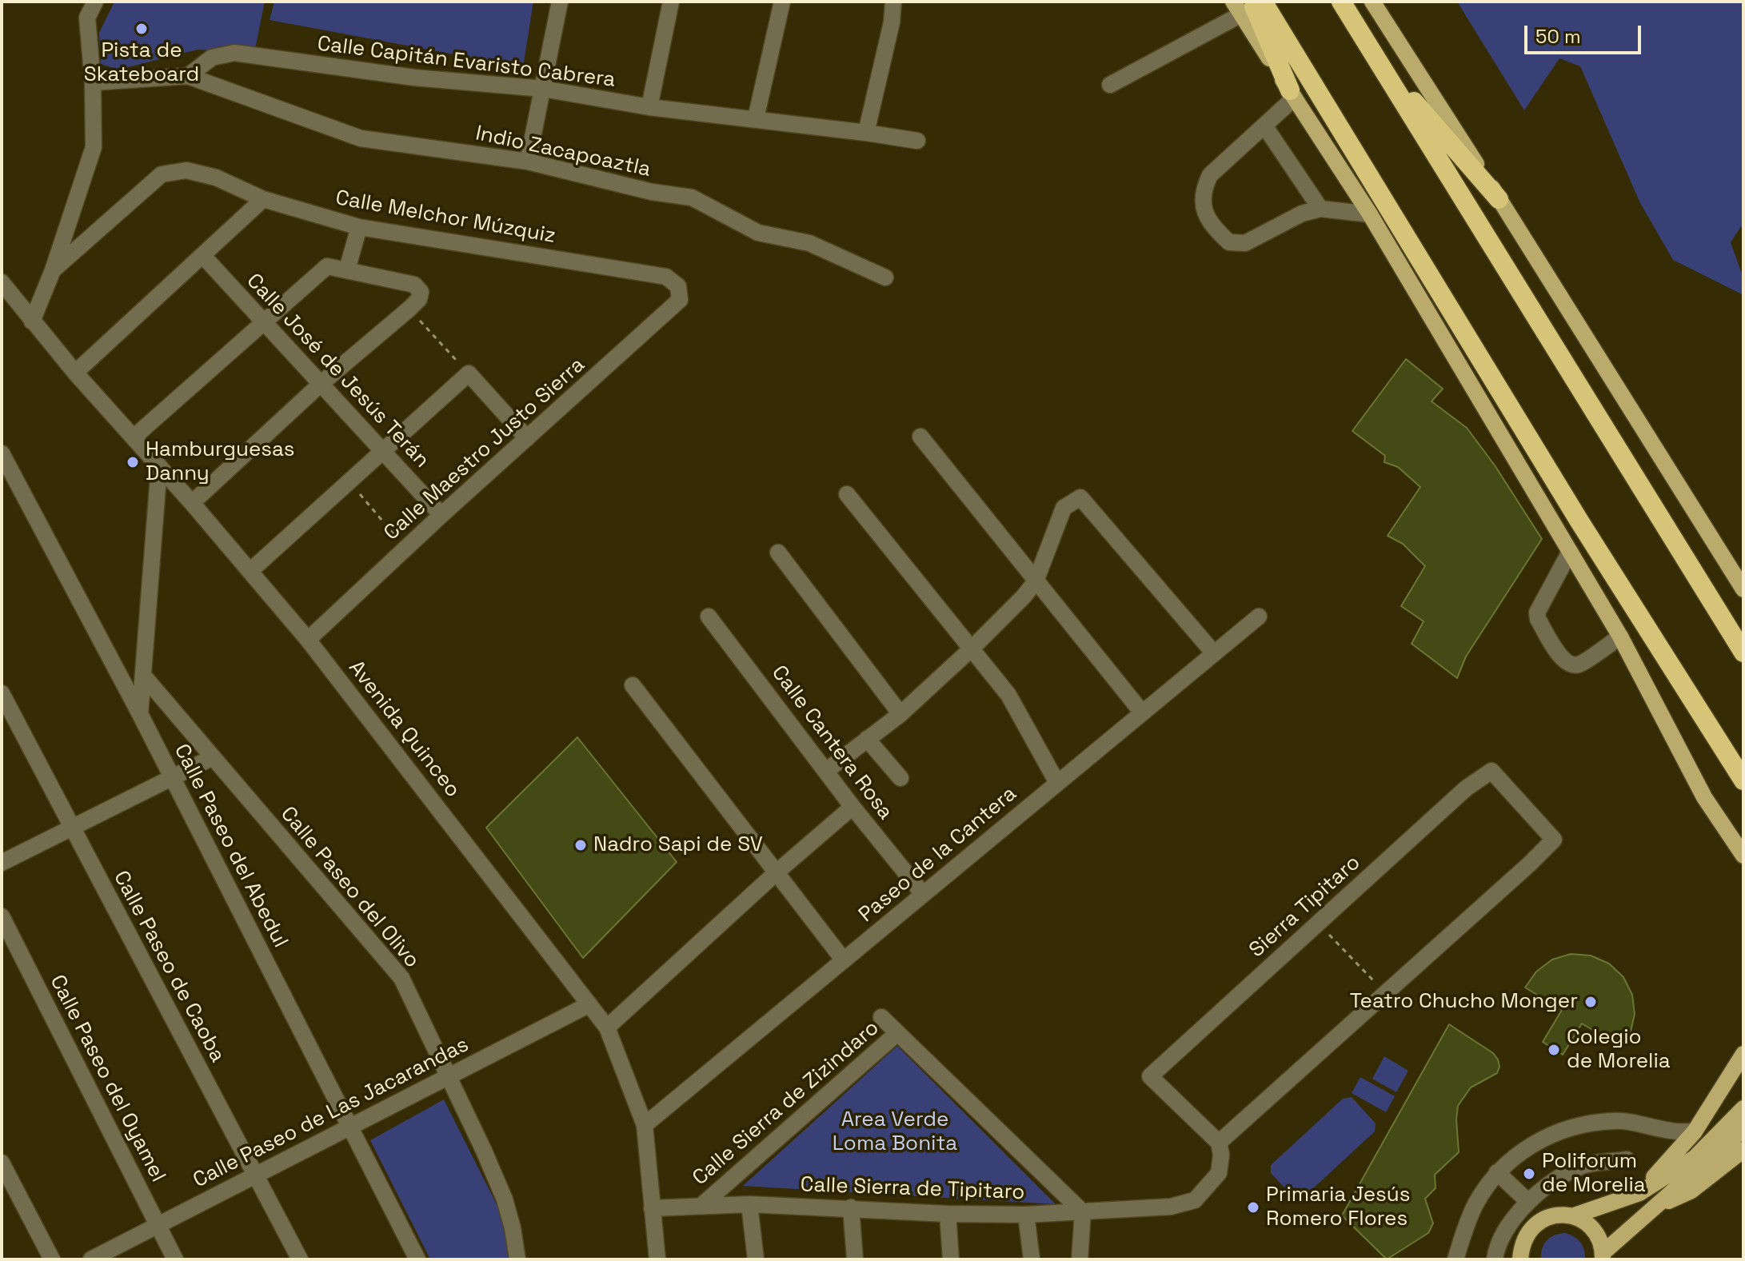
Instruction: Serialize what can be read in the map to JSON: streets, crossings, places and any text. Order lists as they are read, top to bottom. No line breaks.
{"streets":{"street":["Calle Capitán Evaristo Cabrera","Indio Zacapoaztla","Calle Melchor Múzquiz","Calle José de Jesús Terán","Calle Maestro Justo Sierra","Avenida Quinceo","Calle Cantera Rosa","Calle Paseo del Abedul","Paseo de la Cantera","Calle Paseo del Olivo","Sierra Tipitaro","Calle Paseo de Caoba","Calle Paseo del Oyamel","Calle Sierra de Zizindaro","Calle Paseo de Las Jacarandas","Calle Sierra de Tipitaro"]},"crossings":[["Calle Capitán Evaristo Cabrera","Indio Zacapoaztla"],["Calle Melchor Múzquiz","Calle Maestro Justo Sierra"],["Calle José de Jesús Terán","Calle Maestro Justo Sierra"],["Calle Maestro Justo Sierra","Avenida Quinceo"],["Avenida Quinceo","Paseo de la Cantera"],["Avenida Quinceo","Calle Paseo de Las Jacarandas"],["Avenida Quinceo","Calle Sierra de Tipitaro"],["Calle Cantera Rosa","Paseo de la Cantera"],["Calle Paseo del Abedul","Calle Paseo de Las Jacarandas"],["Calle Paseo del Olivo","Calle Paseo de Las Jacarandas"],["Sierra Tipitaro","Calle Sierra de Tipitaro"],["Calle Paseo de Caoba","Calle Paseo de Las Jacarandas"],["Calle Paseo del Oyamel","Calle Paseo de Las Jacarandas"],["Calle Sierra de Zizindaro","Calle Sierra de Tipitaro"]],"parks":["Area Verde Loma Bonita"],"places":["Pista de Skateboard","Hamburguesas Danny","Nadro Sapi de SV","Teatro Chucho Monger","Colegio de Morelia","Poliforum de Morelia","Primaria Jesús Romero Flores"],"scale_bar":"50 m"}
